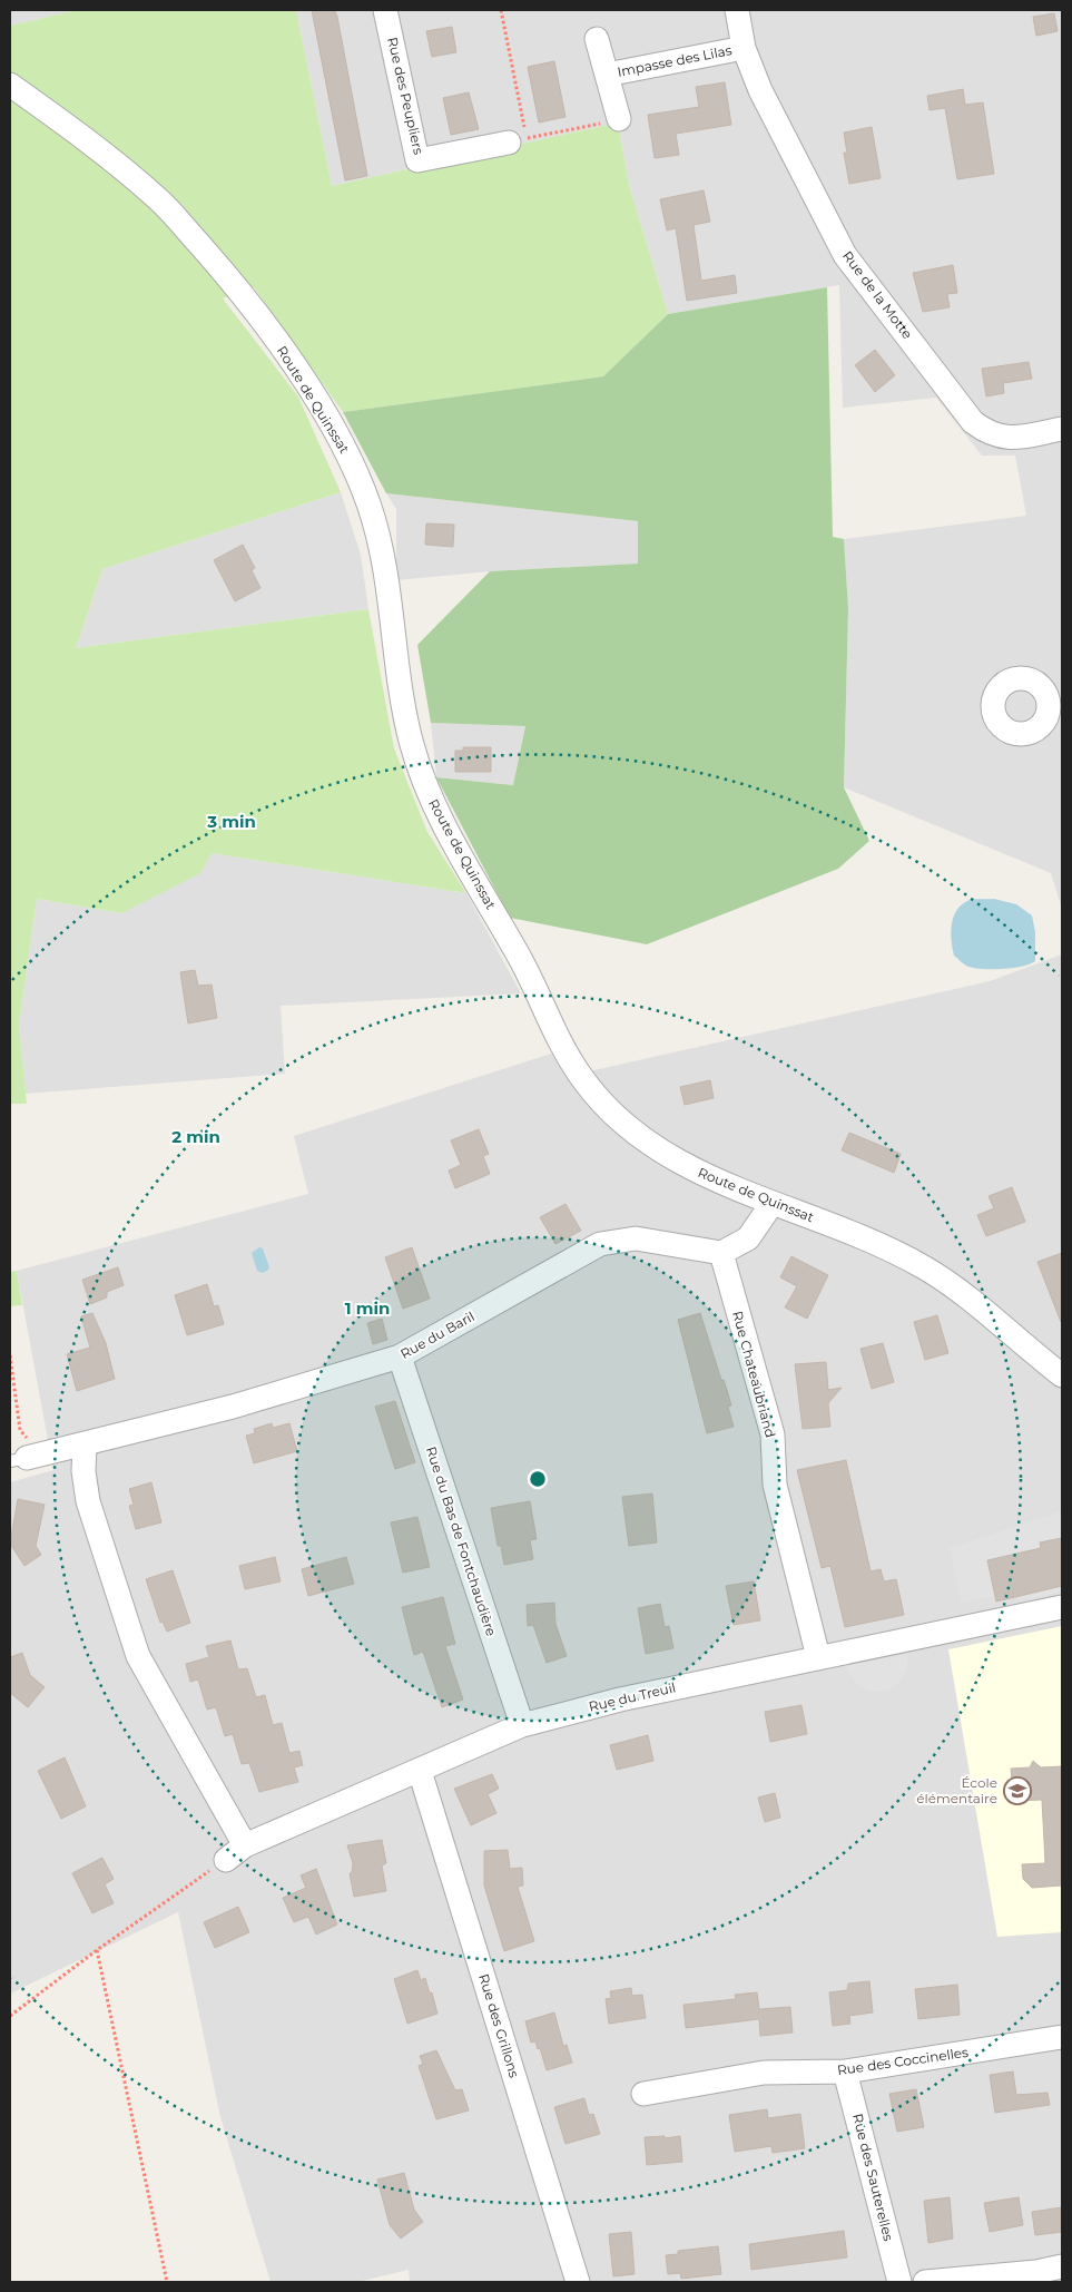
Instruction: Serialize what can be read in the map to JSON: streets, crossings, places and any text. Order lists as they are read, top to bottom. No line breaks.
{"streets":{"street":["Impasse des Lilas","Rue des Peupliers","Rue de la Motte","Route de Quinssat","Rue du Baril","Rue Chateaubriand","Rue du Bas de Fontchaudière","Rue du Treuil","Rue des Grillons","Rue des Coccinelles","Rue des Sauterelles"]},"crossings":[["Impasse des Lilas","Rue de la Motte"],["Rue du Baril","Rue Chateaubriand"],["Rue du Baril","Rue du Bas de Fontchaudière"],["Rue Chateaubriand","Rue du Treuil"],["Rue du Bas de Fontchaudière","Rue du Treuil"],["Rue du Treuil","Rue des Grillons"],["Rue des Coccinelles","Rue des Sauterelles"]],"places":{"school or university":["École élémentaire"]},"rings":["3 min","2 min","1 min"]}
